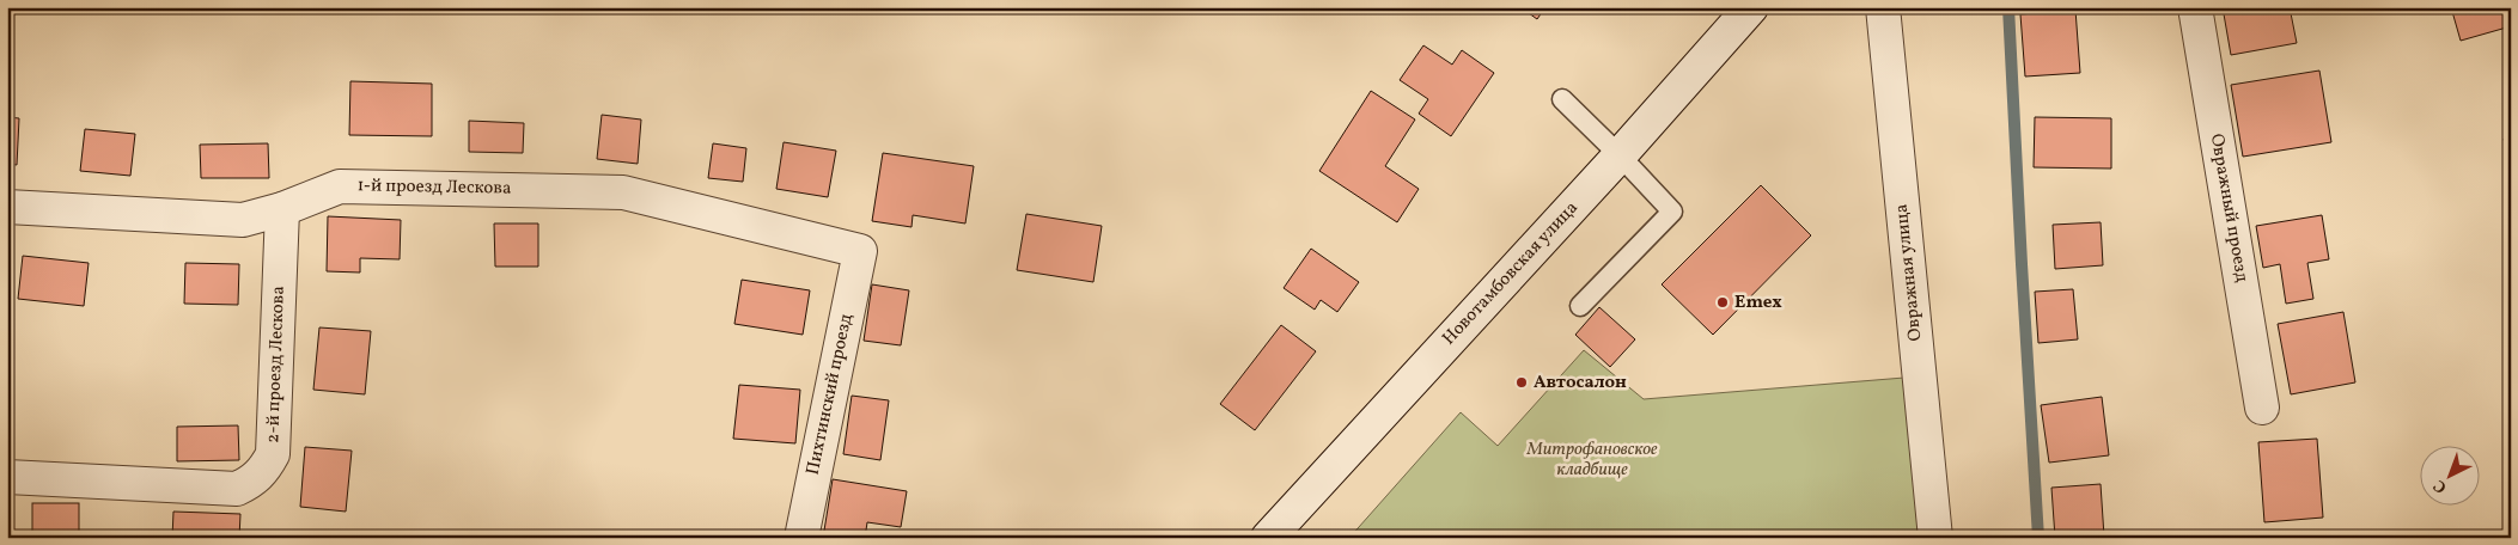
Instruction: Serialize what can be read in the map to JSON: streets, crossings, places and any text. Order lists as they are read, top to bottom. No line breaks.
{"streets":{"street":["1-й проезд Лескова","Овражный проезд","Овражная улица","Новотамбовская улица","2-й проезд Лескова","Пихтинский проезд"]},"crossings":[["1-й проезд Лескова","2-й проезд Лескова"],["1-й проезд Лескова","Пихтинский проезд"]],"parks":["Митрофановское кладбище"],"places":["Emex","Автосалон"],"north":"bottom left"}
